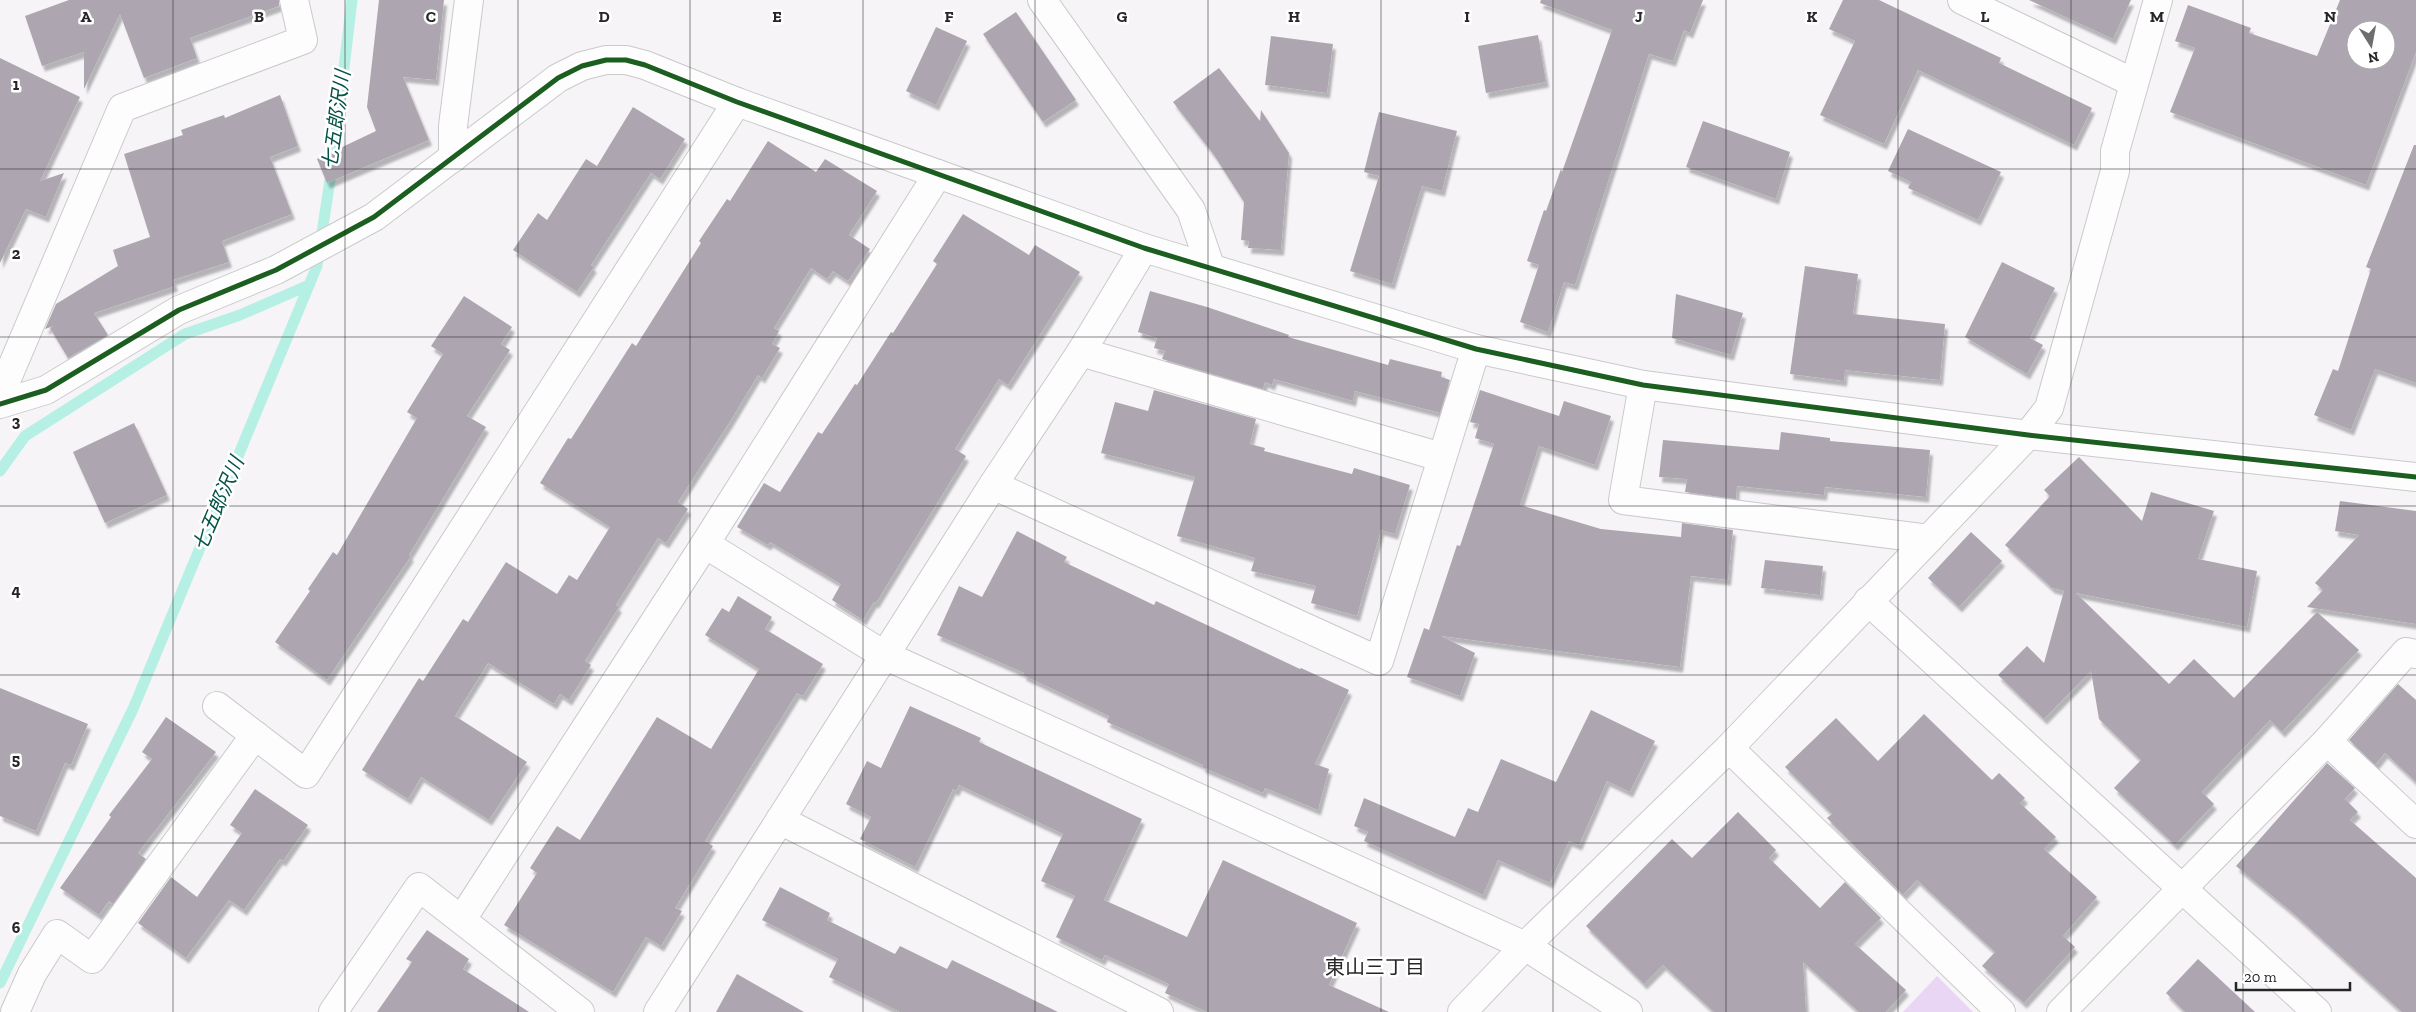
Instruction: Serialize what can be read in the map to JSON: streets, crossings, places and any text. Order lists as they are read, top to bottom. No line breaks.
{"districts":["東山三丁目"],"water":["七五郎沢川"],"scale_bar":"20 m","north":"bottom","grid":{"columns":["A","B","C","D","E","F","G","H","I","J","K","L","M","N"],"rows":["1","2","3","4","5","6"]}}
